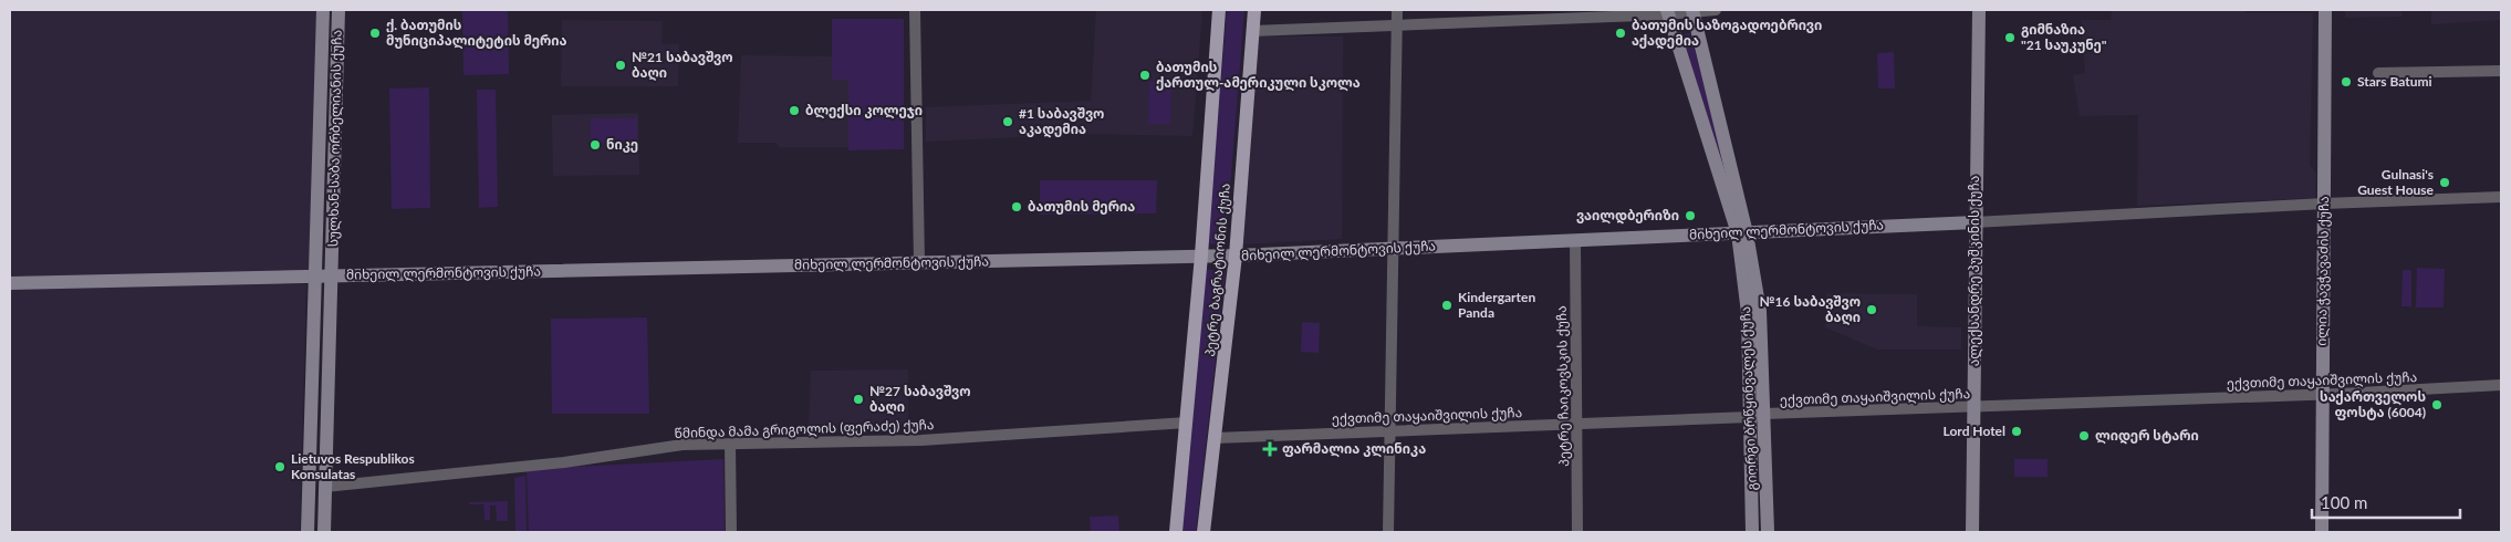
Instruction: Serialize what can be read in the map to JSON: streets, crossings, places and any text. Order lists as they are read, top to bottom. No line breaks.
{"streets":{"main road":["პეტრე ბაგრატიონის ქუჩა"],"street":["სულხან-საბა ორბელიანის ქუჩა","მიხეილ ლერმონტოვის ქუჩა","ალექსანდრე პუშკინის ქუჩა","ილია ჭავჭავაძის ქუჩა","ექვთიმე თაყაიშვილის ქუჩა","პეტრე ჩაიკოვსკის ქუჩა","გიორგი ბრწყინვალეს ქუჩა","წმინდა მამა გრიგოლის (ფერაძე) ქუჩა"]},"crossings":[["სულხან-საბა ორბელიანის ქუჩა","მიხეილ ლერმონტოვის ქუჩა"],["სულხან-საბა ორბელიანის ქუჩა","წმინდა მამა გრიგოლის (ფერაძე) ქუჩა"],["მიხეილ ლერმონტოვის ქუჩა","პეტრე ბაგრატიონის ქუჩა"],["მიხეილ ლერმონტოვის ქუჩა","ალექსანდრე პუშკინის ქუჩა"],["მიხეილ ლერმონტოვის ქუჩა","ილია ჭავჭავაძის ქუჩა"],["მიხეილ ლერმონტოვის ქუჩა","პეტრე ჩაიკოვსკის ქუჩა"],["მიხეილ ლერმონტოვის ქუჩა","გიორგი ბრწყინვალეს ქუჩა"],["პეტრე ბაგრატიონის ქუჩა","ექვთიმე თაყაიშვილის ქუჩა"],["პეტრე ბაგრატიონის ქუჩა","წმინდა მამა გრიგოლის (ფერაძე) ქუჩა"],["ალექსანდრე პუშკინის ქუჩა","ექვთიმე თაყაიშვილის ქუჩა"],["ილია ჭავჭავაძის ქუჩა","ექვთიმე თაყაიშვილის ქუჩა"],["ექვთიმე თაყაიშვილის ქუჩა","პეტრე ჩაიკოვსკის ქუჩა"],["ექვთიმე თაყაიშვილის ქუჩა","გიორგი ბრწყინვალეს ქუჩა"]],"places":{"other":["ქ. ბათუმის მუნიციპალიტეტის მერია","ბათუმის საზოგადოებრივი აქადემია","გიმნაზია \"21 საუკუნე\"","№21 საბავშვო ბაღი","ბათუმის ქართულ-ამერიკული სკოლა","Stars Batumi","ბლექსი კოლეჯი","#1 საბავშვო აკადემია","ნიკე","Gulnasi's Guest House","ბათუმის მერია","ვაილდბერიზი","Kindergarten Panda","№16 საბავშვო ბაღი","№27 საბავშვო ბაღი","საქართველოს ფოსტა (6004)","Lord Hotel","ლიდერ სტარი","Lietuvos Respublikos Konsulatas"],"health":["ფარმალია კლინიკა"]},"scale_bar":"100 m"}
